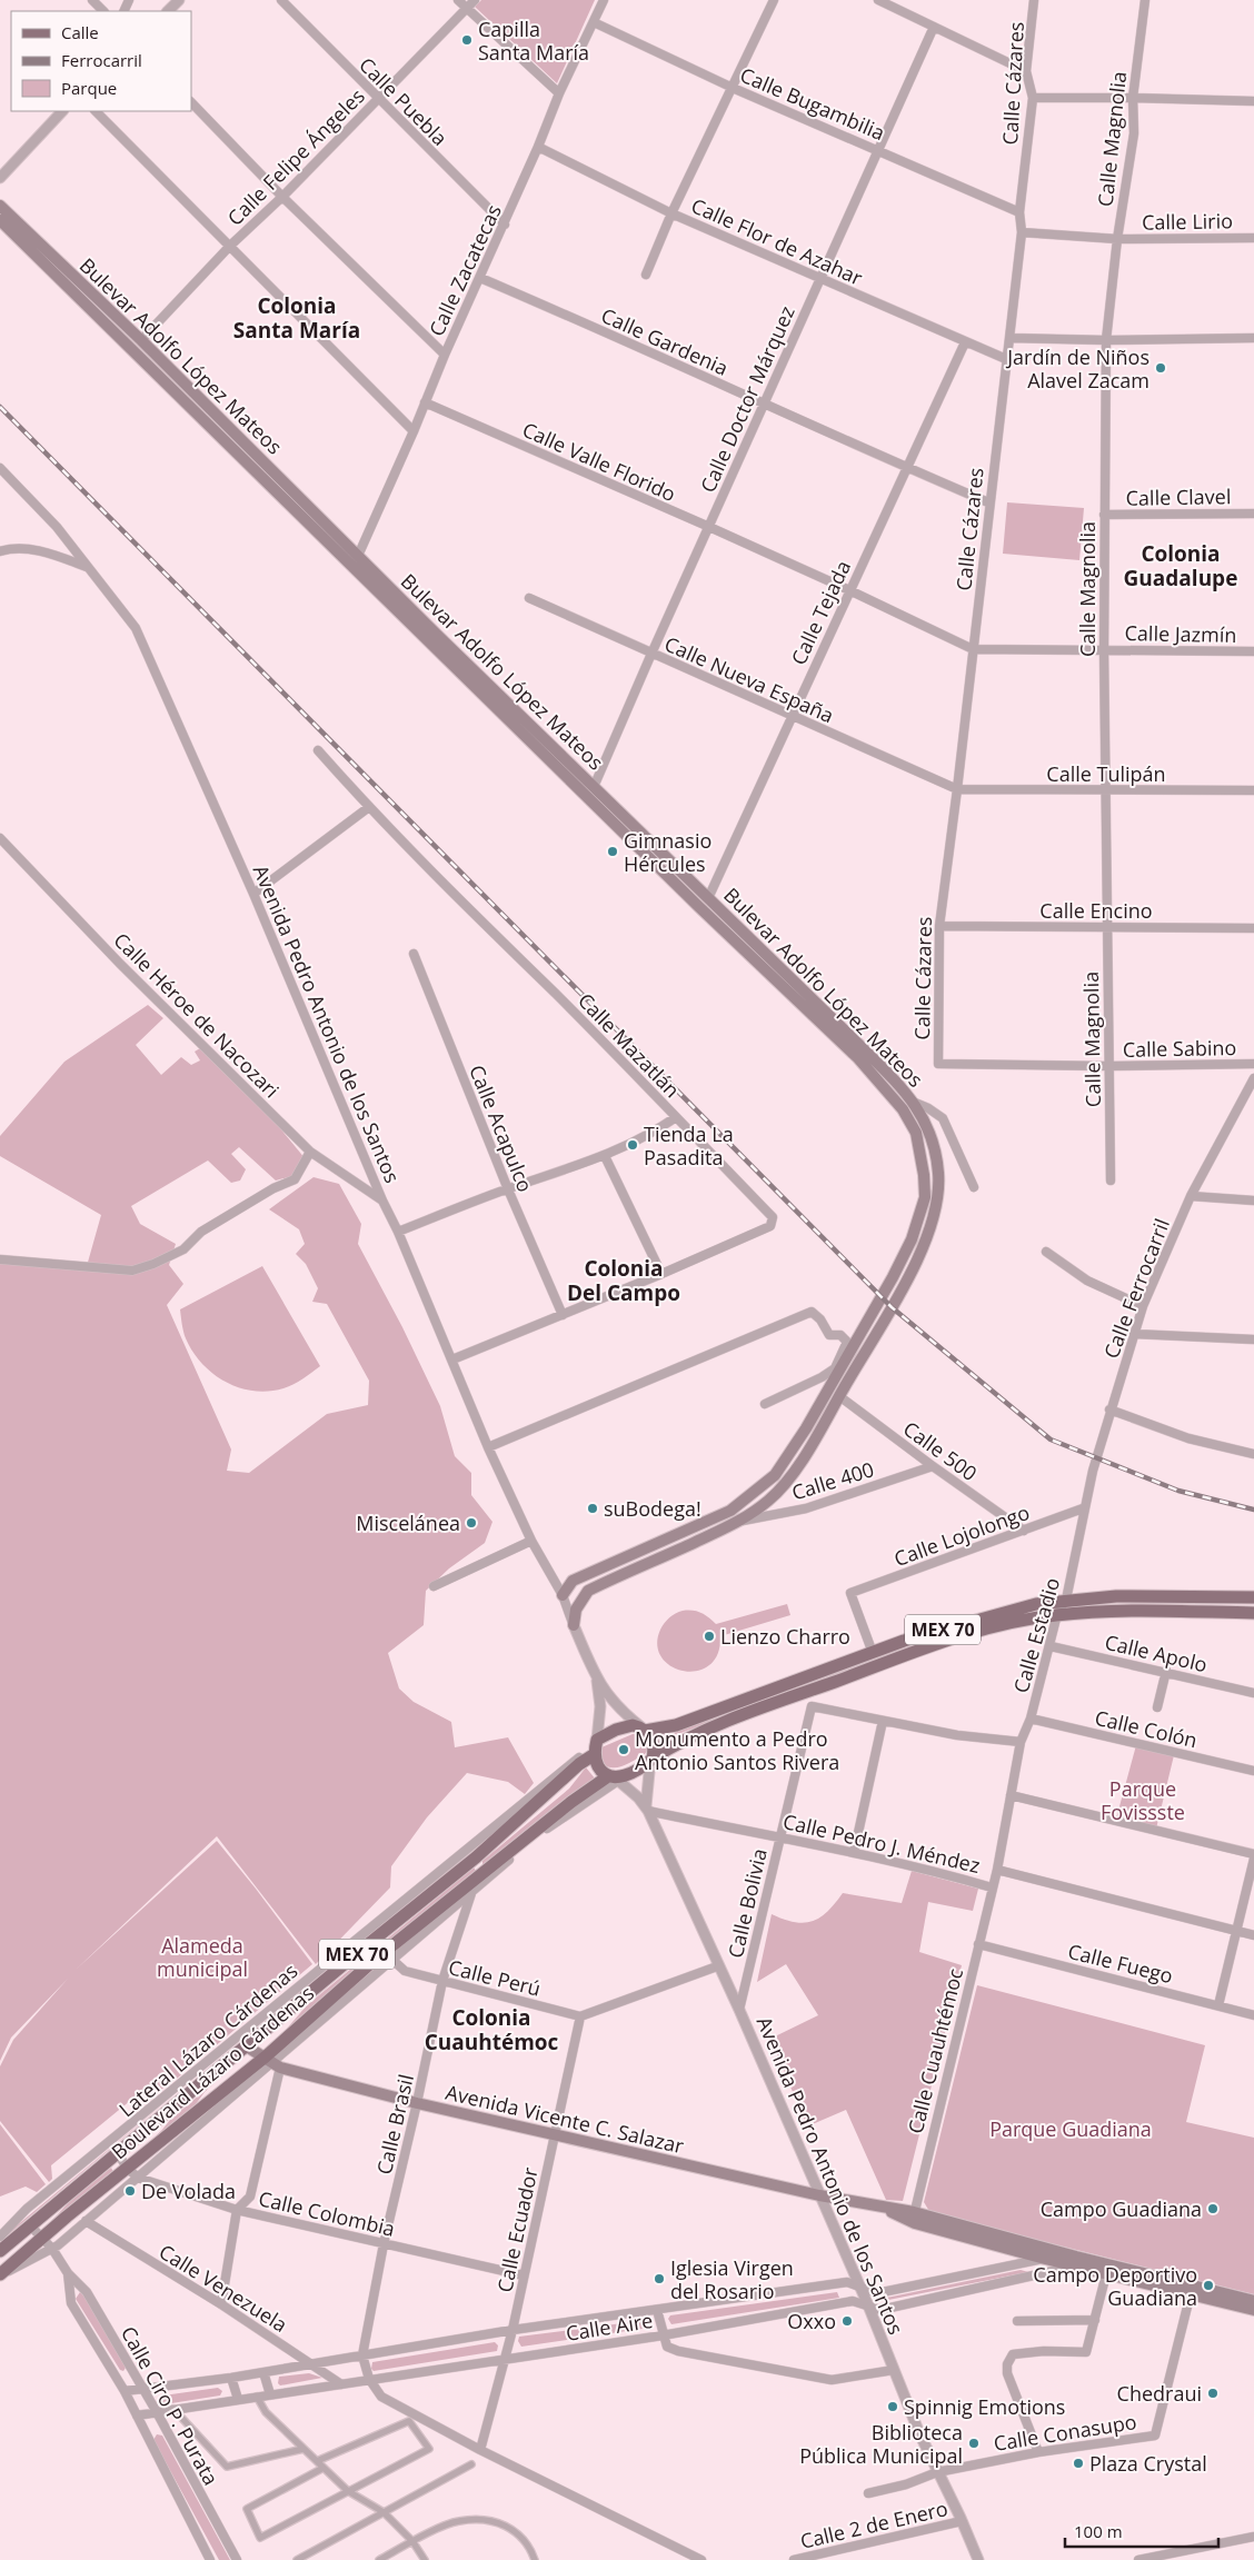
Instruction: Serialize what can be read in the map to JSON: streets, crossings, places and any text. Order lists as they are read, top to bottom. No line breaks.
{"streets":{"main road":["Bulevar Adolfo López Mateos","MEX 70","Boulevard Lázaro Cárdenas","Avenida Vicente C. Salazar"],"street":["Calle Cázares","Calle Puebla","Calle Bugambilia","Calle Magnolia","Calle Felipe Ángeles","Calle Lirio","Calle Flor de Azahar","Calle Zacatecas","Calle Gardenia","Calle Doctor Márquez","Calle Valle Florido","Calle Clavel","Calle Tejada","Calle Jazmín","Calle Nueva España","Calle Tulipán","Calle Encino","Calle Héroe de Nacozari","Avenida Pedro Antonio de los Santos","Calle Mazatlán","Calle Sabino","Calle Acapulco","Calle Ferrocarril","Calle 500","Calle 400","Calle Lojolongo","Calle Estadio","Calle Apolo","Calle Colón","Calle Pedro J. Méndez","Calle Bolivia","Calle Fuego","Calle Perú","Lateral Lázaro Cárdenas","Calle Cuauhtémoc","Calle Brasil","Calle Colombia","Calle Ecuador","Calle Venezuela","Calle Aire","Calle Ciro P. Purata","Calle Conasupo","Calle 2 de Enero"]},"crossings":[["Calle Cázares","Calle Bugambilia"],["Calle Cázares","Calle Lirio"],["Calle Cázares","Calle Flor de Azahar"],["Calle Cázares","Calle Gardenia"],["Calle Cázares","Calle Valle Florido"],["Calle Cázares","Calle Jazmín"],["Calle Cázares","Calle Nueva España"],["Calle Cázares","Calle Tulipán"],["Calle Cázares","Calle Encino"],["Calle Cázares","Calle Sabino"],["Calle Puebla","Calle Felipe Ángeles"],["Calle Puebla","Calle Zacatecas"],["Calle Bugambilia","Calle Zacatecas"],["Calle Bugambilia","Calle Doctor Márquez"],["Calle Magnolia","Calle Lirio"],["Calle Magnolia","Calle Clavel"],["Calle Magnolia","Calle Jazmín"],["Calle Magnolia","Calle Tulipán"],["Calle Magnolia","Calle Encino"],["Calle Magnolia","Calle Sabino"],["Calle Felipe Ángeles","Bulevar Adolfo López Mateos"],["Calle Flor de Azahar","Calle Zacatecas"],["Calle Flor de Azahar","Calle Doctor Márquez"],["Calle Flor de Azahar","Calle Tejada"],["Calle Zacatecas","Calle Gardenia"],["Calle Zacatecas","Bulevar Adolfo López Mateos"],["Calle Zacatecas","Calle Valle Florido"],["Calle Gardenia","Calle Doctor Márquez"],["Calle Gardenia","Calle Tejada"],["Bulevar Adolfo López Mateos","Calle Doctor Márquez"],["Bulevar Adolfo López Mateos","Calle Tejada"],["Bulevar Adolfo López Mateos","Avenida Pedro Antonio de los Santos"],["Bulevar Adolfo López Mateos","Calle 500"],["Bulevar Adolfo López Mateos","Calle 400"],["Calle Doctor Márquez","Calle Valle Florido"],["Calle Doctor Márquez","Calle Nueva España"],["Calle Valle Florido","Calle Tejada"],["Calle Valle Florido","Calle Jazmín"],["Calle Tejada","Calle Nueva España"],["Calle Nueva España","Calle Tulipán"],["Calle Héroe de Nacozari","Avenida Pedro Antonio de los Santos"],["Avenida Pedro Antonio de los Santos","Calle Mazatlán"],["Avenida Pedro Antonio de los Santos","Calle Pedro J. Méndez"],["Avenida Pedro Antonio de los Santos","Calle Bolivia"],["Avenida Pedro Antonio de los Santos","Avenida Vicente C. Salazar"],["Avenida Pedro Antonio de los Santos","Calle Aire"],["Avenida Pedro Antonio de los Santos","Calle Conasupo"],["Avenida Pedro Antonio de los Santos","Calle 2 de Enero"],["Calle Mazatlán","Calle Acapulco"],["Calle Ferrocarril","Calle Estadio"],["Calle 500","Calle 400"],["Calle 500","Calle Lojolongo"],["Calle Lojolongo","MEX 70"],["Calle Lojolongo","Calle Estadio"],["MEX 70","Calle Estadio"],["MEX 70","Lateral Lázaro Cárdenas"],["MEX 70","Boulevard Lázaro Cárdenas"],["Calle Estadio","Calle Apolo"],["Calle Estadio","Calle Colón"],["Calle Estadio","Calle Pedro J. Méndez"],["Calle Pedro J. Méndez","Calle Bolivia"],["Calle Pedro J. Méndez","Calle Cuauhtémoc"],["Calle Fuego","Calle Cuauhtémoc"],["Calle Perú","Calle Brasil"],["Calle Perú","Calle Ecuador"],["Lateral Lázaro Cárdenas","Boulevard Lázaro Cárdenas"],["Calle Cuauhtémoc","Avenida Vicente C. Salazar"],["Boulevard Lázaro Cárdenas","Avenida Vicente C. Salazar"],["Boulevard Lázaro Cárdenas","Calle Brasil"],["Boulevard Lázaro Cárdenas","Calle Colombia"],["Boulevard Lázaro Cárdenas","Calle Ciro P. Purata"],["Avenida Vicente C. Salazar","Calle Brasil"],["Avenida Vicente C. Salazar","Calle Ecuador"],["Avenida Vicente C. Salazar","Calle Aire"],["Avenida Vicente C. Salazar","Calle Conasupo"],["Calle Brasil","Calle Colombia"],["Calle Brasil","Calle Aire"],["Calle Colombia","Calle Ecuador"],["Calle Ecuador","Calle Aire"],["Calle Venezuela","Calle Aire"],["Calle Aire","Calle Ciro P. Purata"]],"districts":["Colonia Santa María","Colonia Guadalupe","Colonia Del Campo","Colonia Cuauhtémoc"],"parks":["Parque Fovissste","Alameda municipal","Parque Guadiana"],"places":["Capilla Santa María","Jardín de Niños Alavel Zacam","Gimnasio Hércules","Tienda La Pasadita","suBodega!","Miscelánea","Lienzo Charro","Monumento a Pedro Antonio Santos Rivera","De Volada","Campo Guadiana","Iglesia Virgen del Rosario","Campo Deportivo Guadiana","Oxxo","Chedraui","Spinnig Emotions","Biblioteca Pública Municipal","Plaza Crystal"],"legend":["Calle","Ferrocarril","Parque"],"scale_bar":"100 m"}
